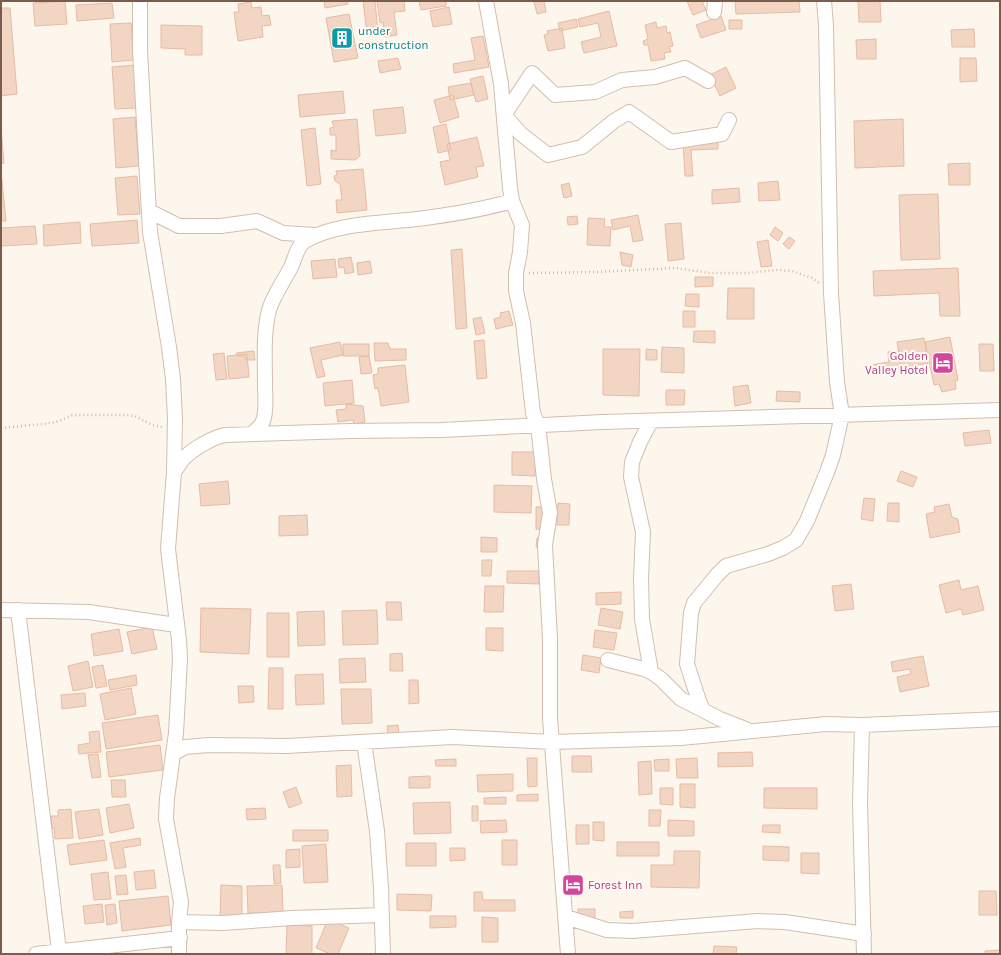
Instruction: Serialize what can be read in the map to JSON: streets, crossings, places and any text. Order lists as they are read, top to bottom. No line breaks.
{"places":{"building":["under construction"],"hotel":["Golden Valley Hotel","Forest Inn"]}}
